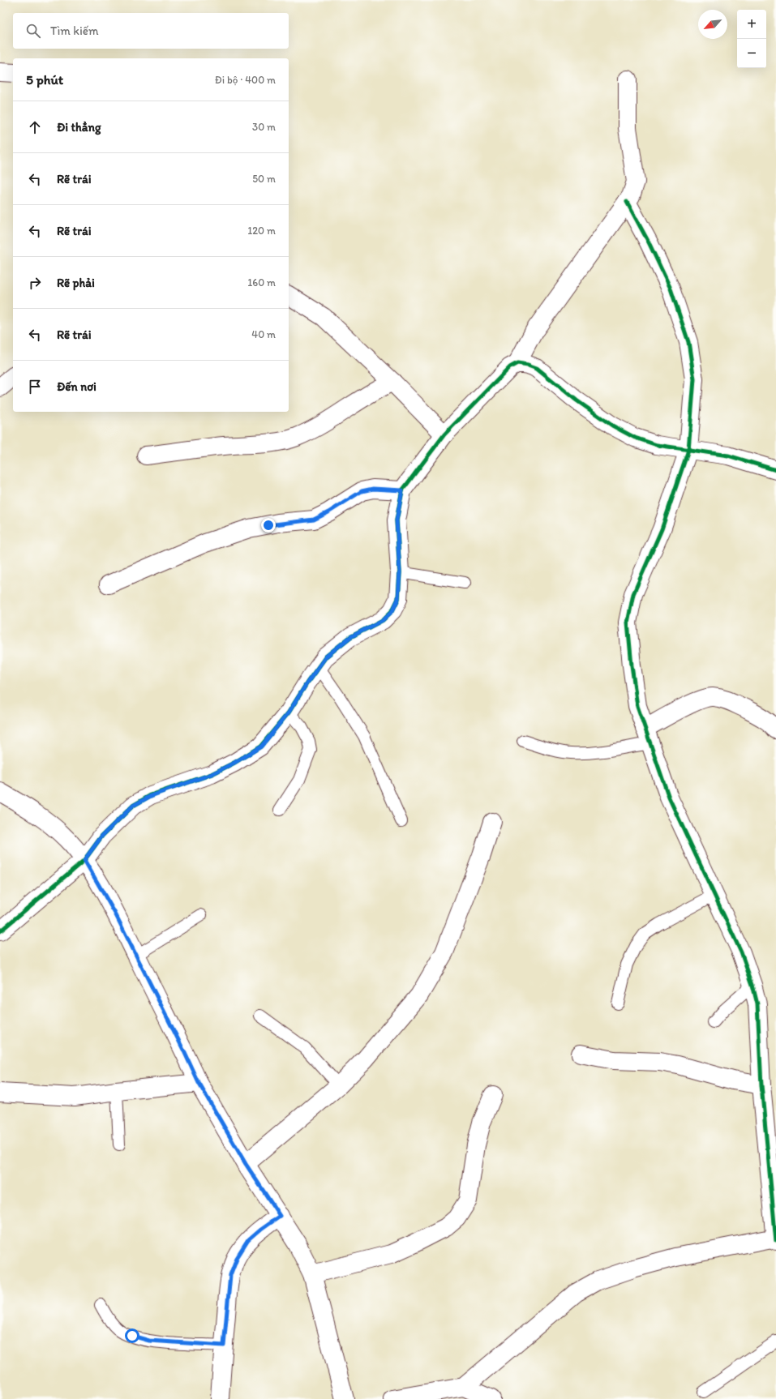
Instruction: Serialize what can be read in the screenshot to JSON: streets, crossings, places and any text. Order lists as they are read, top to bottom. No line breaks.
{"north":"bottom left","page":{"map_buttons":["+","−"],"search":"Tìm kiếm","heading":["5 phút","Đi bộ · 400 m"],"list":[["Đi thẳng","30 m"],["Rẽ trái","50 m"],["Rẽ trái","120 m"],["Rẽ phải","160 m"],["Rẽ trái","40 m"],"Đến nơi"]}}
